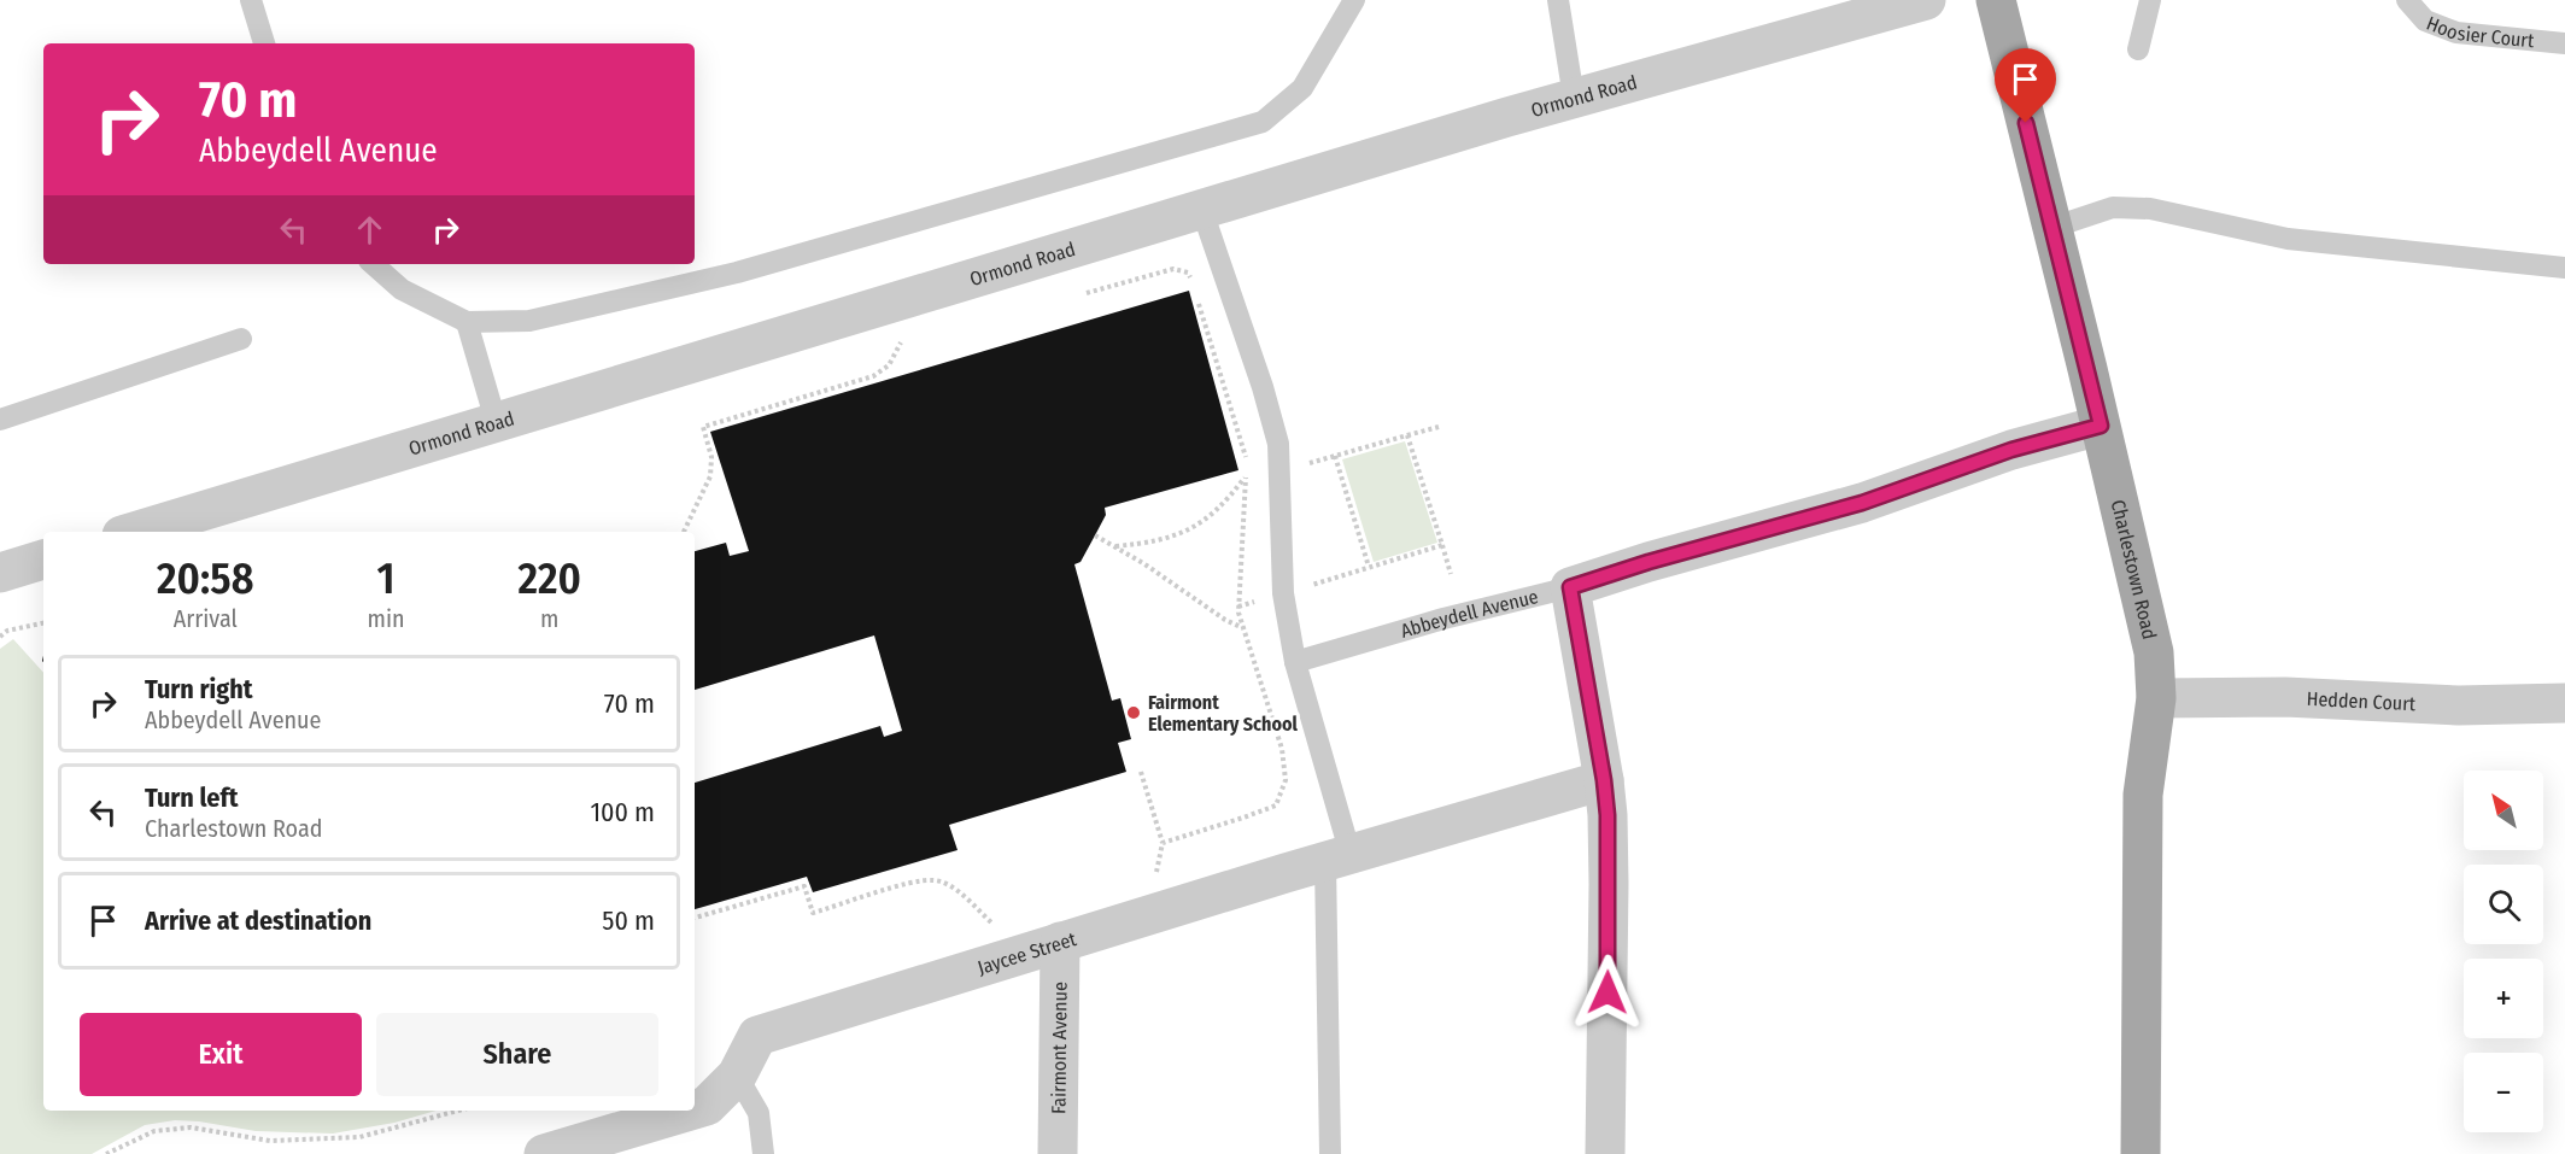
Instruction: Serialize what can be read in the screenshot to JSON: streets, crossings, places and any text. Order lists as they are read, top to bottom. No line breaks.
{"streets":{"main road":["Charlestown Road"],"street":["Ormond Road","Abbeydell Avenue","Hedden Court","Jaycee Street","Fairmont Avenue"],"lane":["Hoosier Court"]},"crossings":[["Charlestown Road","Abbeydell Avenue"],["Charlestown Road","Hedden Court"],["Jaycee Street","Fairmont Avenue"]],"places":["Fairmont Elementary School"],"north":"top left","page":{"turn":["70 m","Abbeydell Avenue"],"eta":["20:58","Arrival","1","min","220","m"],"list":[{"name":"Turn right","note":"Abbeydell Avenue","value":"70 m"},{"name":"Turn left","note":"Charlestown Road","value":"100 m"},{"name":"Arrive at destination","value":"50 m"}],"map_buttons":["+","−"],"buttons":["Exit","Share"]}}
